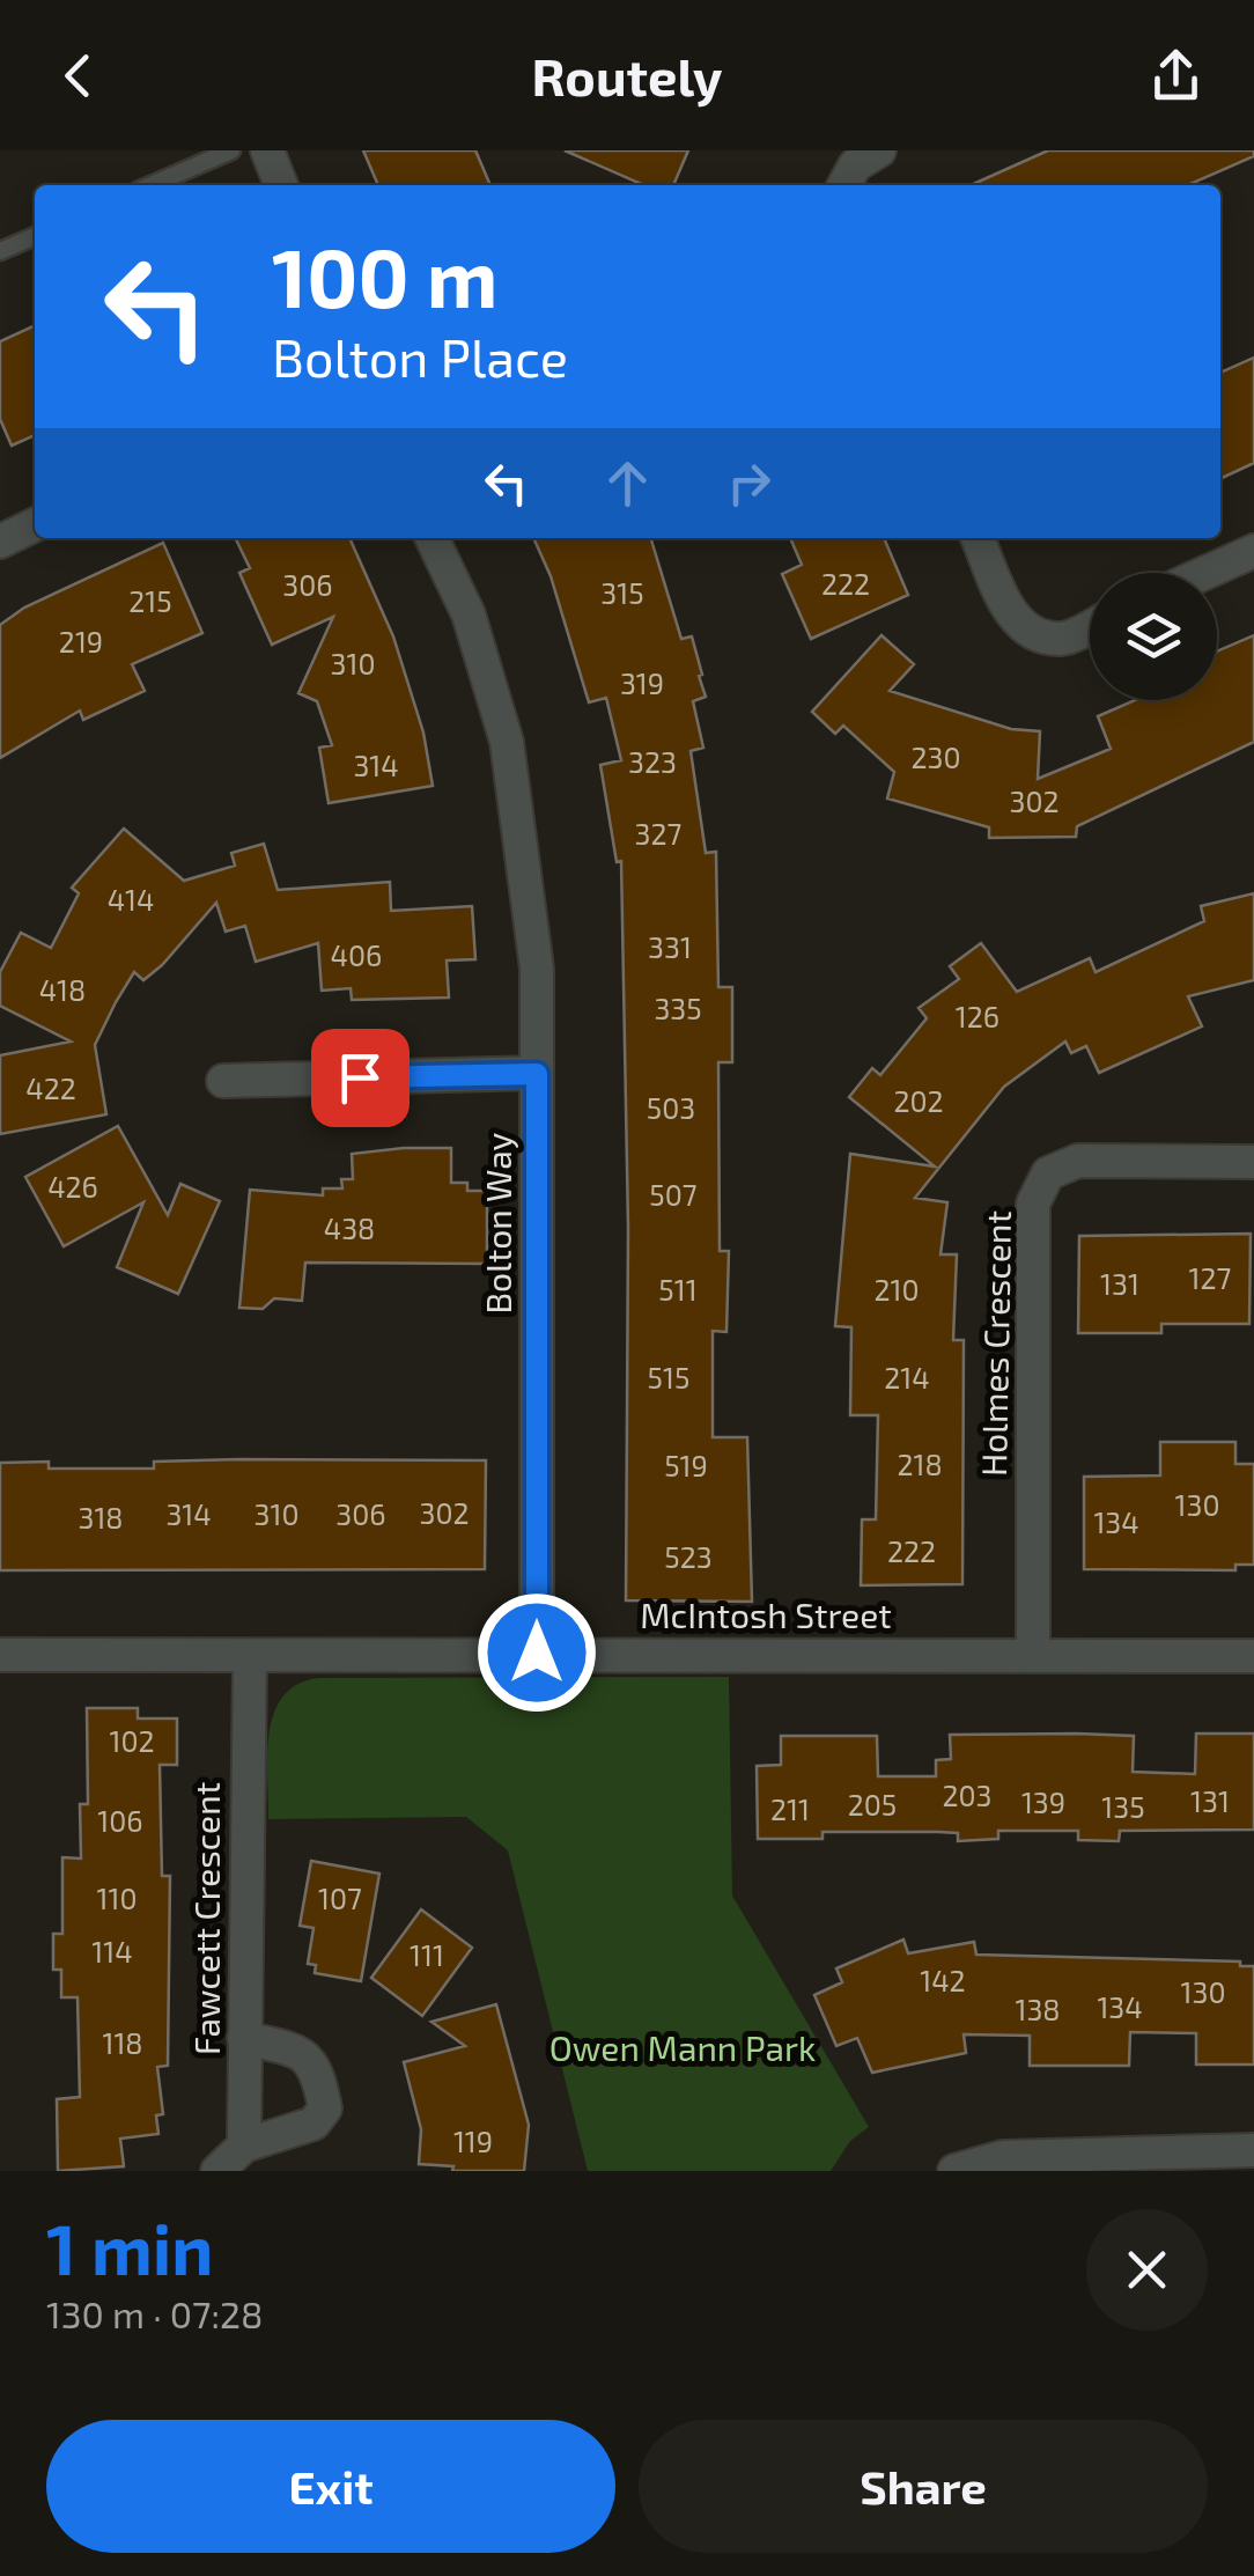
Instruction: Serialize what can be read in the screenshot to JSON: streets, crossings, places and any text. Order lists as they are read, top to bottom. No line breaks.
{"streets":{"street":["Bolton Way","Holmes Crescent","McIntosh Street","Fawcett Crescent"]},"crossings":[["Bolton Way","McIntosh Street"],["Holmes Crescent","McIntosh Street"],["McIntosh Street","Fawcett Crescent"]],"parks":["Owen Mann Park"],"house_numbers":["222","306","315","215","219","310","319","230","323","314","302","327","414","331","406","418","335","126","422","202","503","426","507","438","127","131","511","210","515","214","218","519","130","302","314","310","306","318","134","222","523","102","203","131","139","205","135","211","106","110","107","114","111","142","130","134","138","118","119"],"page":{"header":"Routely","turn":["100 m","Bolton Place"],"heading":["1 min","130 m · 07:28"],"buttons":["Exit","Share"]}}
